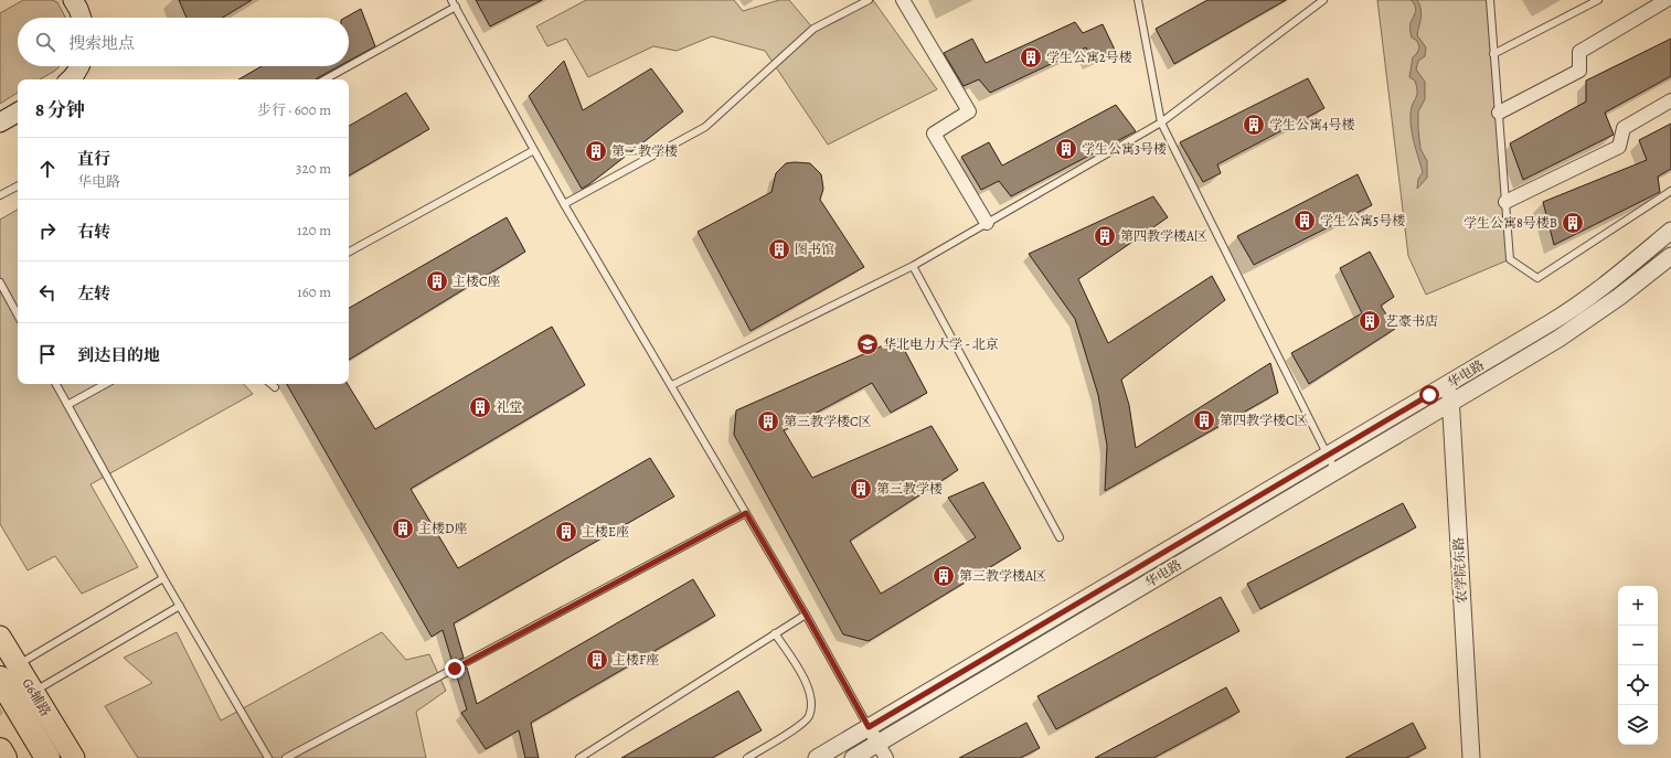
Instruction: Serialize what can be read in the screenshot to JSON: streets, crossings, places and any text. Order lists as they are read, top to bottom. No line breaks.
{"streets":{"main road":["G6辅路"],"street":["华电路","农学院东路"]},"crossings":[["华电路","农学院东路"]],"places":{"building":["学生公寓2号楼","学生公寓4号楼","学生公寓3号楼","第二教学楼","学生公寓5号楼","学生公寓8号楼B","第四教学楼A区","图书馆","主楼C座","艺豪书店","礼堂","第四教学楼C区","第三教学楼C区","第三教学楼","主楼D座","主楼E座","第三教学楼A区","主楼F座"],"school or university":["华北电力大学 - 北京"]},"page":{"search":"搜索地点","heading":["8 分钟","步行 · 600 m"],"list":[["直行","华电路","320 m"],["右转","120 m"],["左转","160 m"],"到达目的地"],"map_buttons":["+","−"]}}
